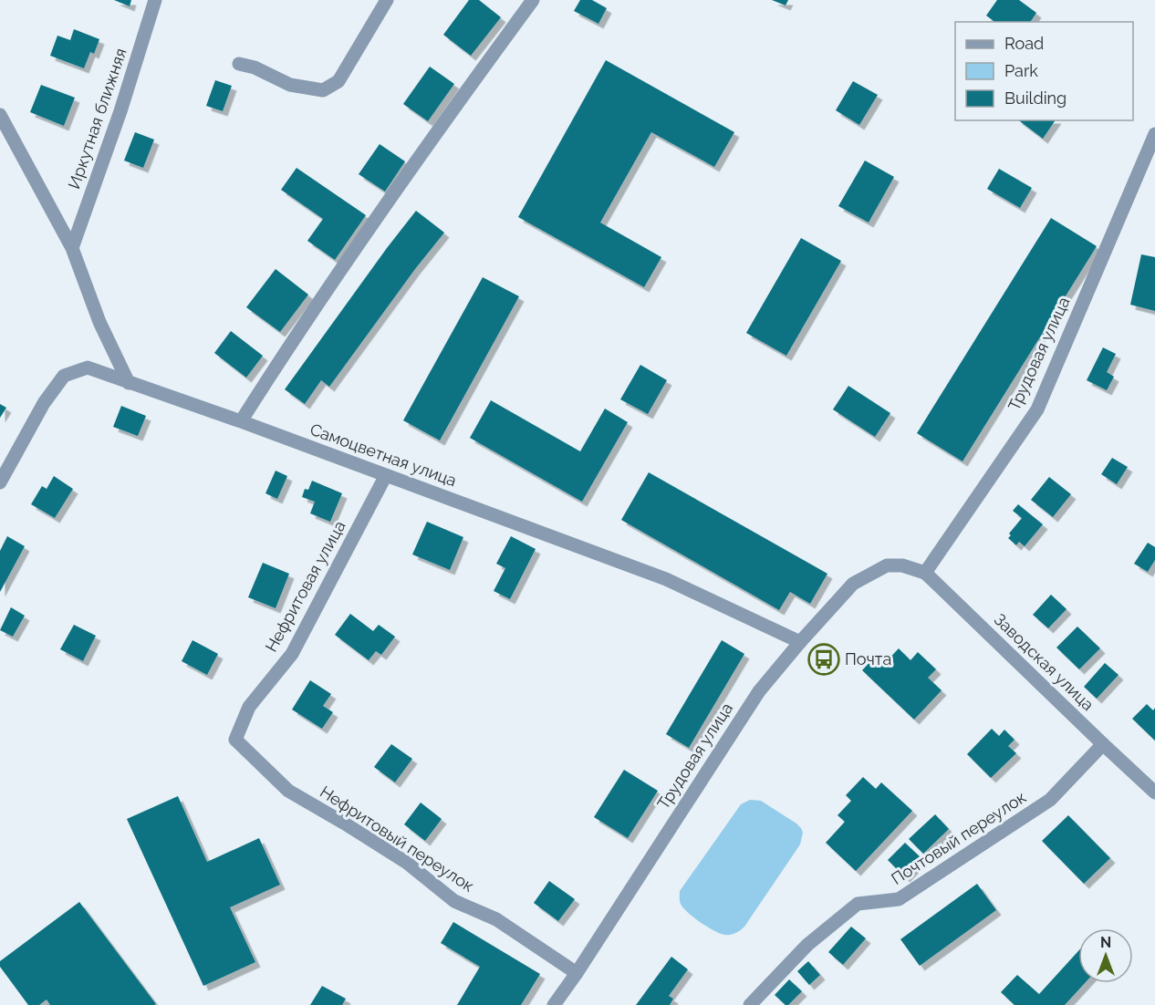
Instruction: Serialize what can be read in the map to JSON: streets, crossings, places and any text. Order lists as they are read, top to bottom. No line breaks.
{"streets":{"street":["Иркутная ближняя","Трудовая улица","Самоцветная улица","Нефритовая улица","Заводская улица","Почтовый переулок","Нефритовый переулок"]},"crossings":[["Трудовая улица","Самоцветная улица"],["Трудовая улица","Заводская улица"],["Трудовая улица","Нефритовый переулок"],["Самоцветная улица","Нефритовая улица"],["Нефритовая улица","Нефритовый переулок"],["Заводская улица","Почтовый переулок"]],"places":{"bus stop":["Почта"]},"legend":["Road","Park","Building"],"north":"top"}
